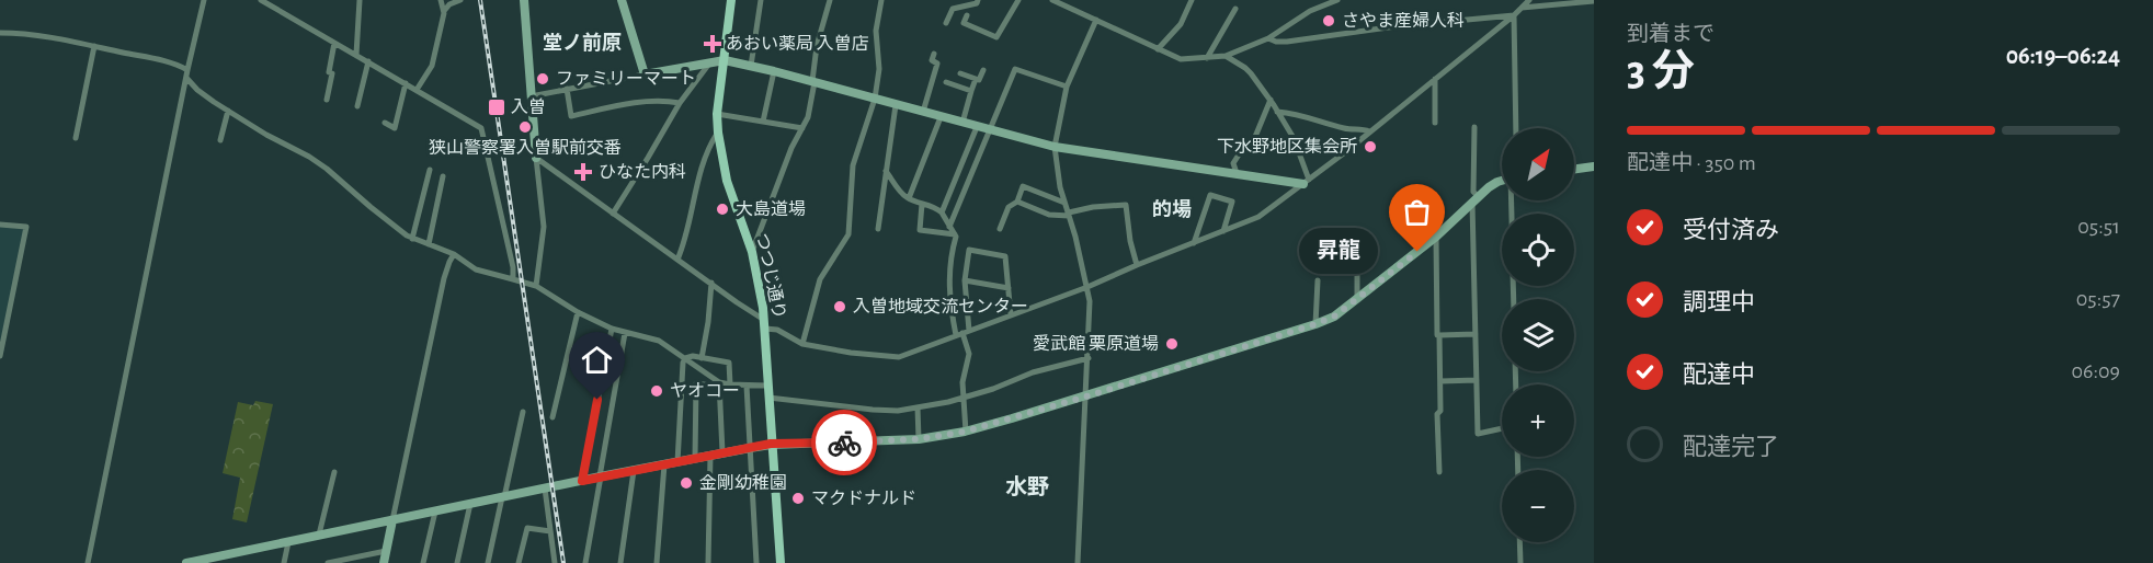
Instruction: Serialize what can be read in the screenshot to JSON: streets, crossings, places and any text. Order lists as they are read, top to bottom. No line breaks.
{"streets":{"main road":["つつじ通り"]},"districts":["堂ノ前原","的場","水野"],"places":{"other":["さやま産婦人科","ファミリーマート","狭山警察署入曽駅前交番","下水野地区集会所","大島道場","昇龍","入曽地域交流センター","愛武館 栗原道場","ヤオコー","金剛幼稚園","マクドナルド"],"health":["あおい薬局 入曽店","ひなた内科"],"transit":["入曽"]},"north":"top right","page":{"heading":["3 分","到着まで","06:19–06:24"],"bar":"配達中 · 350 m","map_buttons":["+","−"],"list":[["受付済み","05:51"],["調理中","05:57"],["配達中","06:09"],"配達完了"],"bubble":"昇龍"}}
